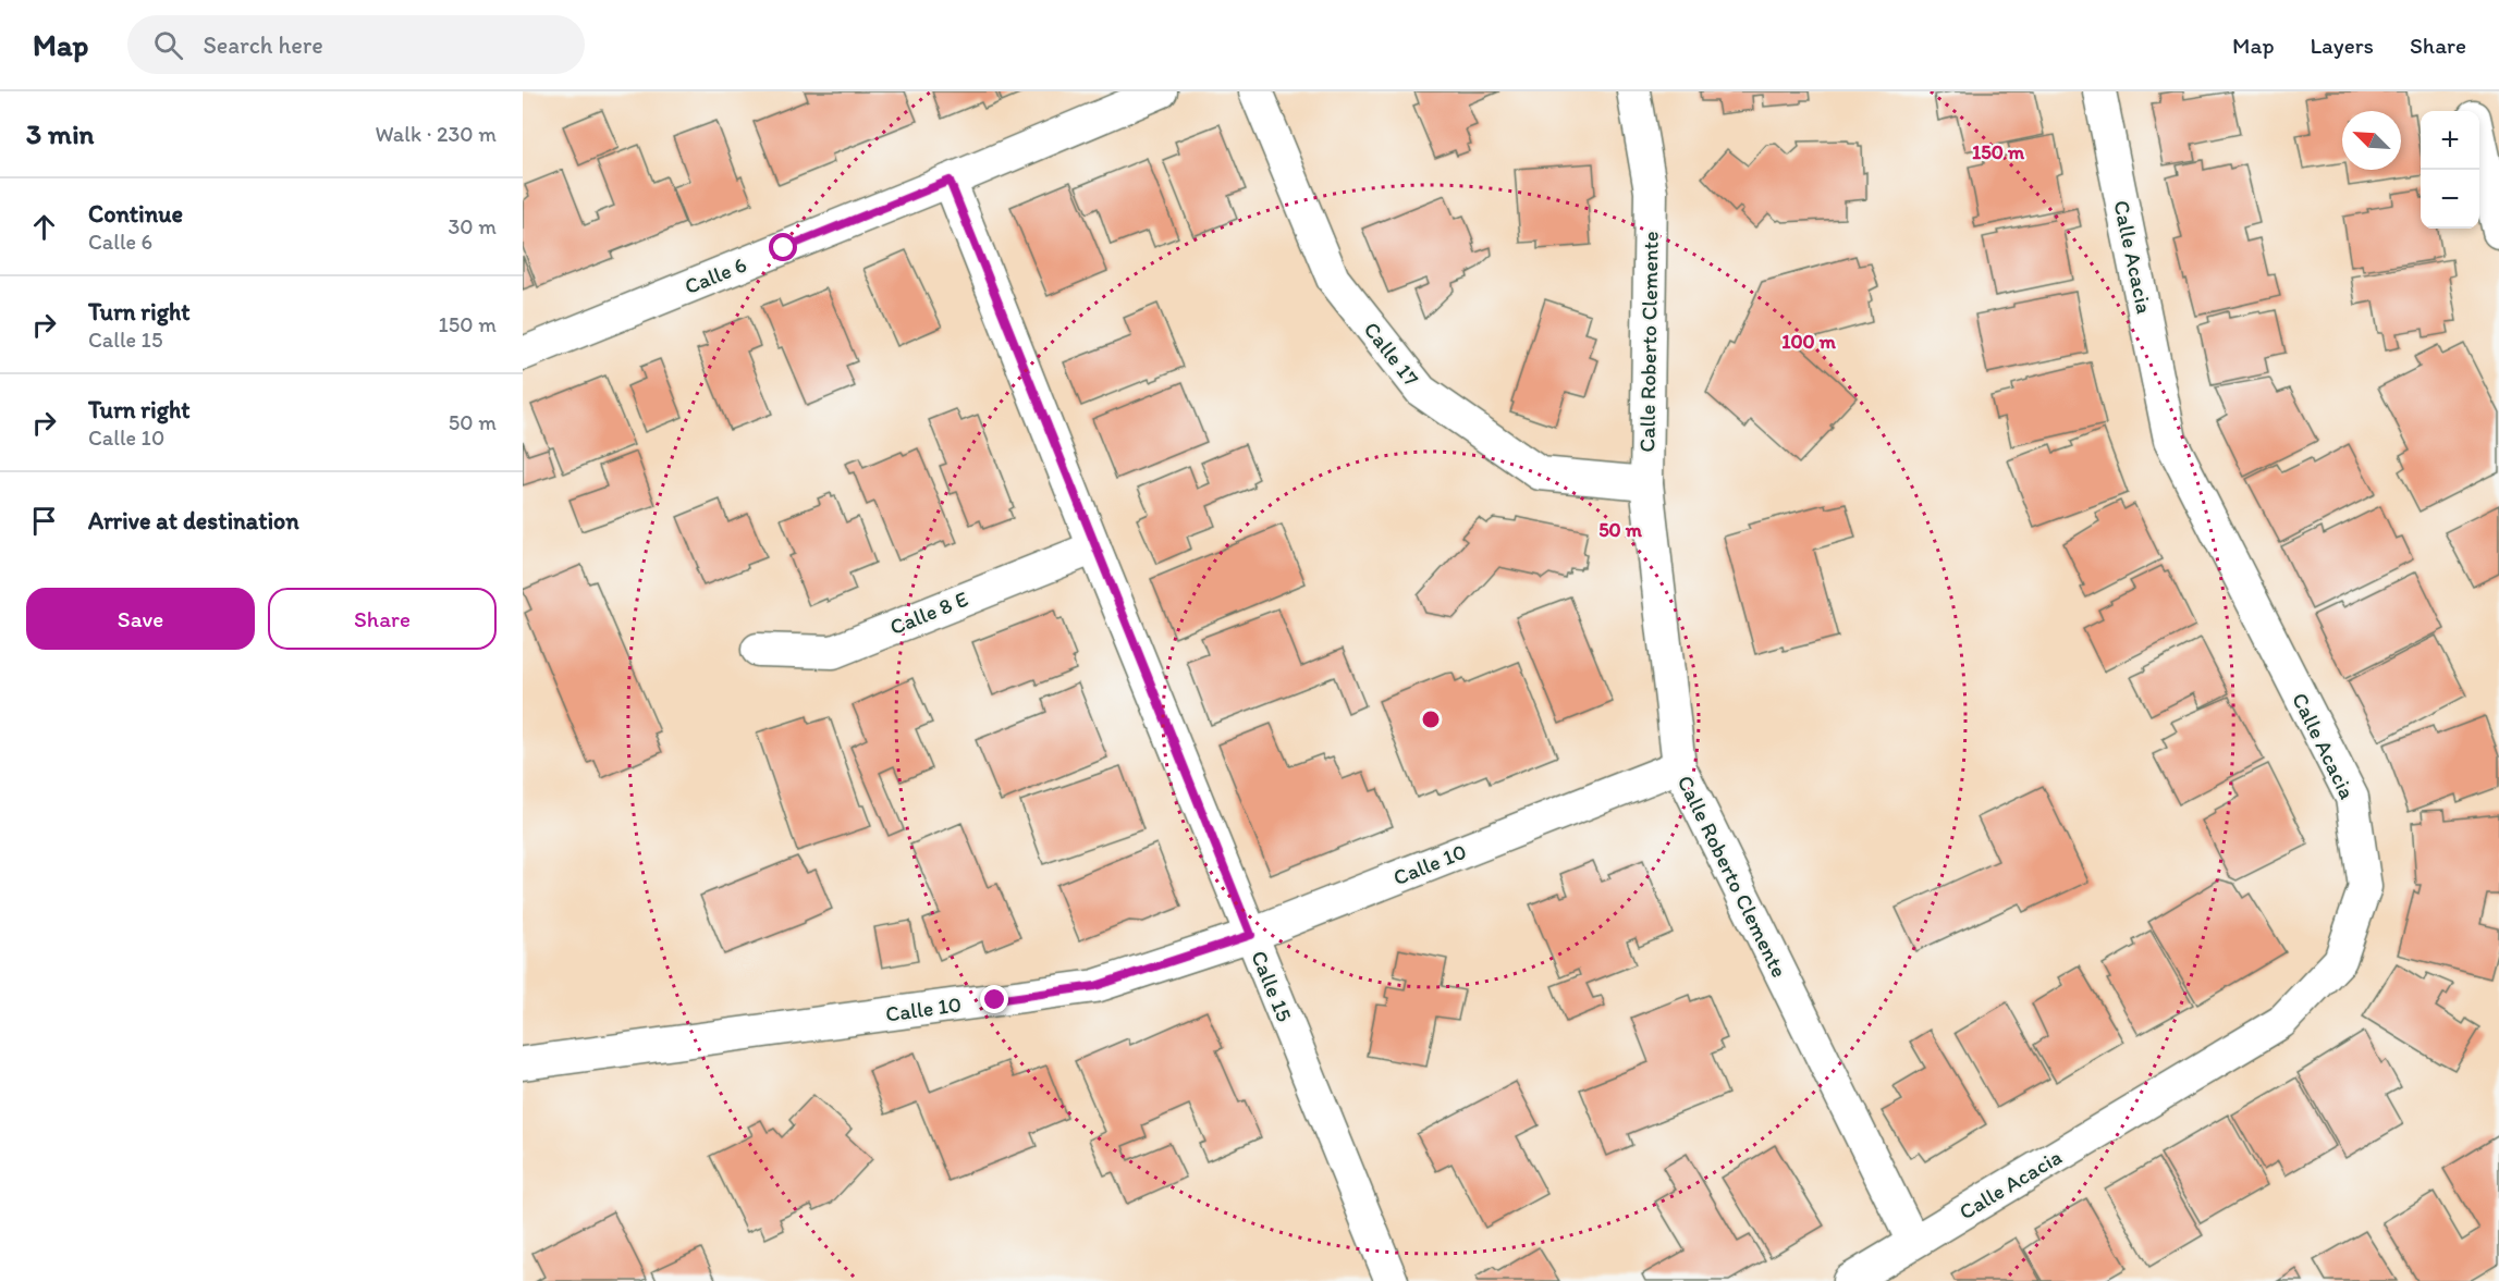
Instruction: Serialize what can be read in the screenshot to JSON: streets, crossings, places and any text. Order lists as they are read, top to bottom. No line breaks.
{"streets":{"street":["Calle Acacia","Calle 6","Calle Roberto Clemente","Calle 17","Calle 8 E","Calle 10","Calle 15"]},"crossings":[["Calle Acacia","Calle Roberto Clemente"],["Calle 6","Calle 15"],["Calle Roberto Clemente","Calle 17"],["Calle Roberto Clemente","Calle 10"],["Calle 8 E","Calle 15"],["Calle 10","Calle 15"]],"north":"top left","page":{"header":"Map","search":"Search here","nav":["Map","Layers","Share"],"heading":["3 min","Walk · 230 m"],"map_buttons":["+","−"],"list":[["Continue","Calle 6","30 m"],["Turn right","Calle 15","150 m"],["Turn right","Calle 10","50 m"],"Arrive at destination"],"buttons":["Save","Share"]},"rings":["150 m","100 m","50 m"]}
